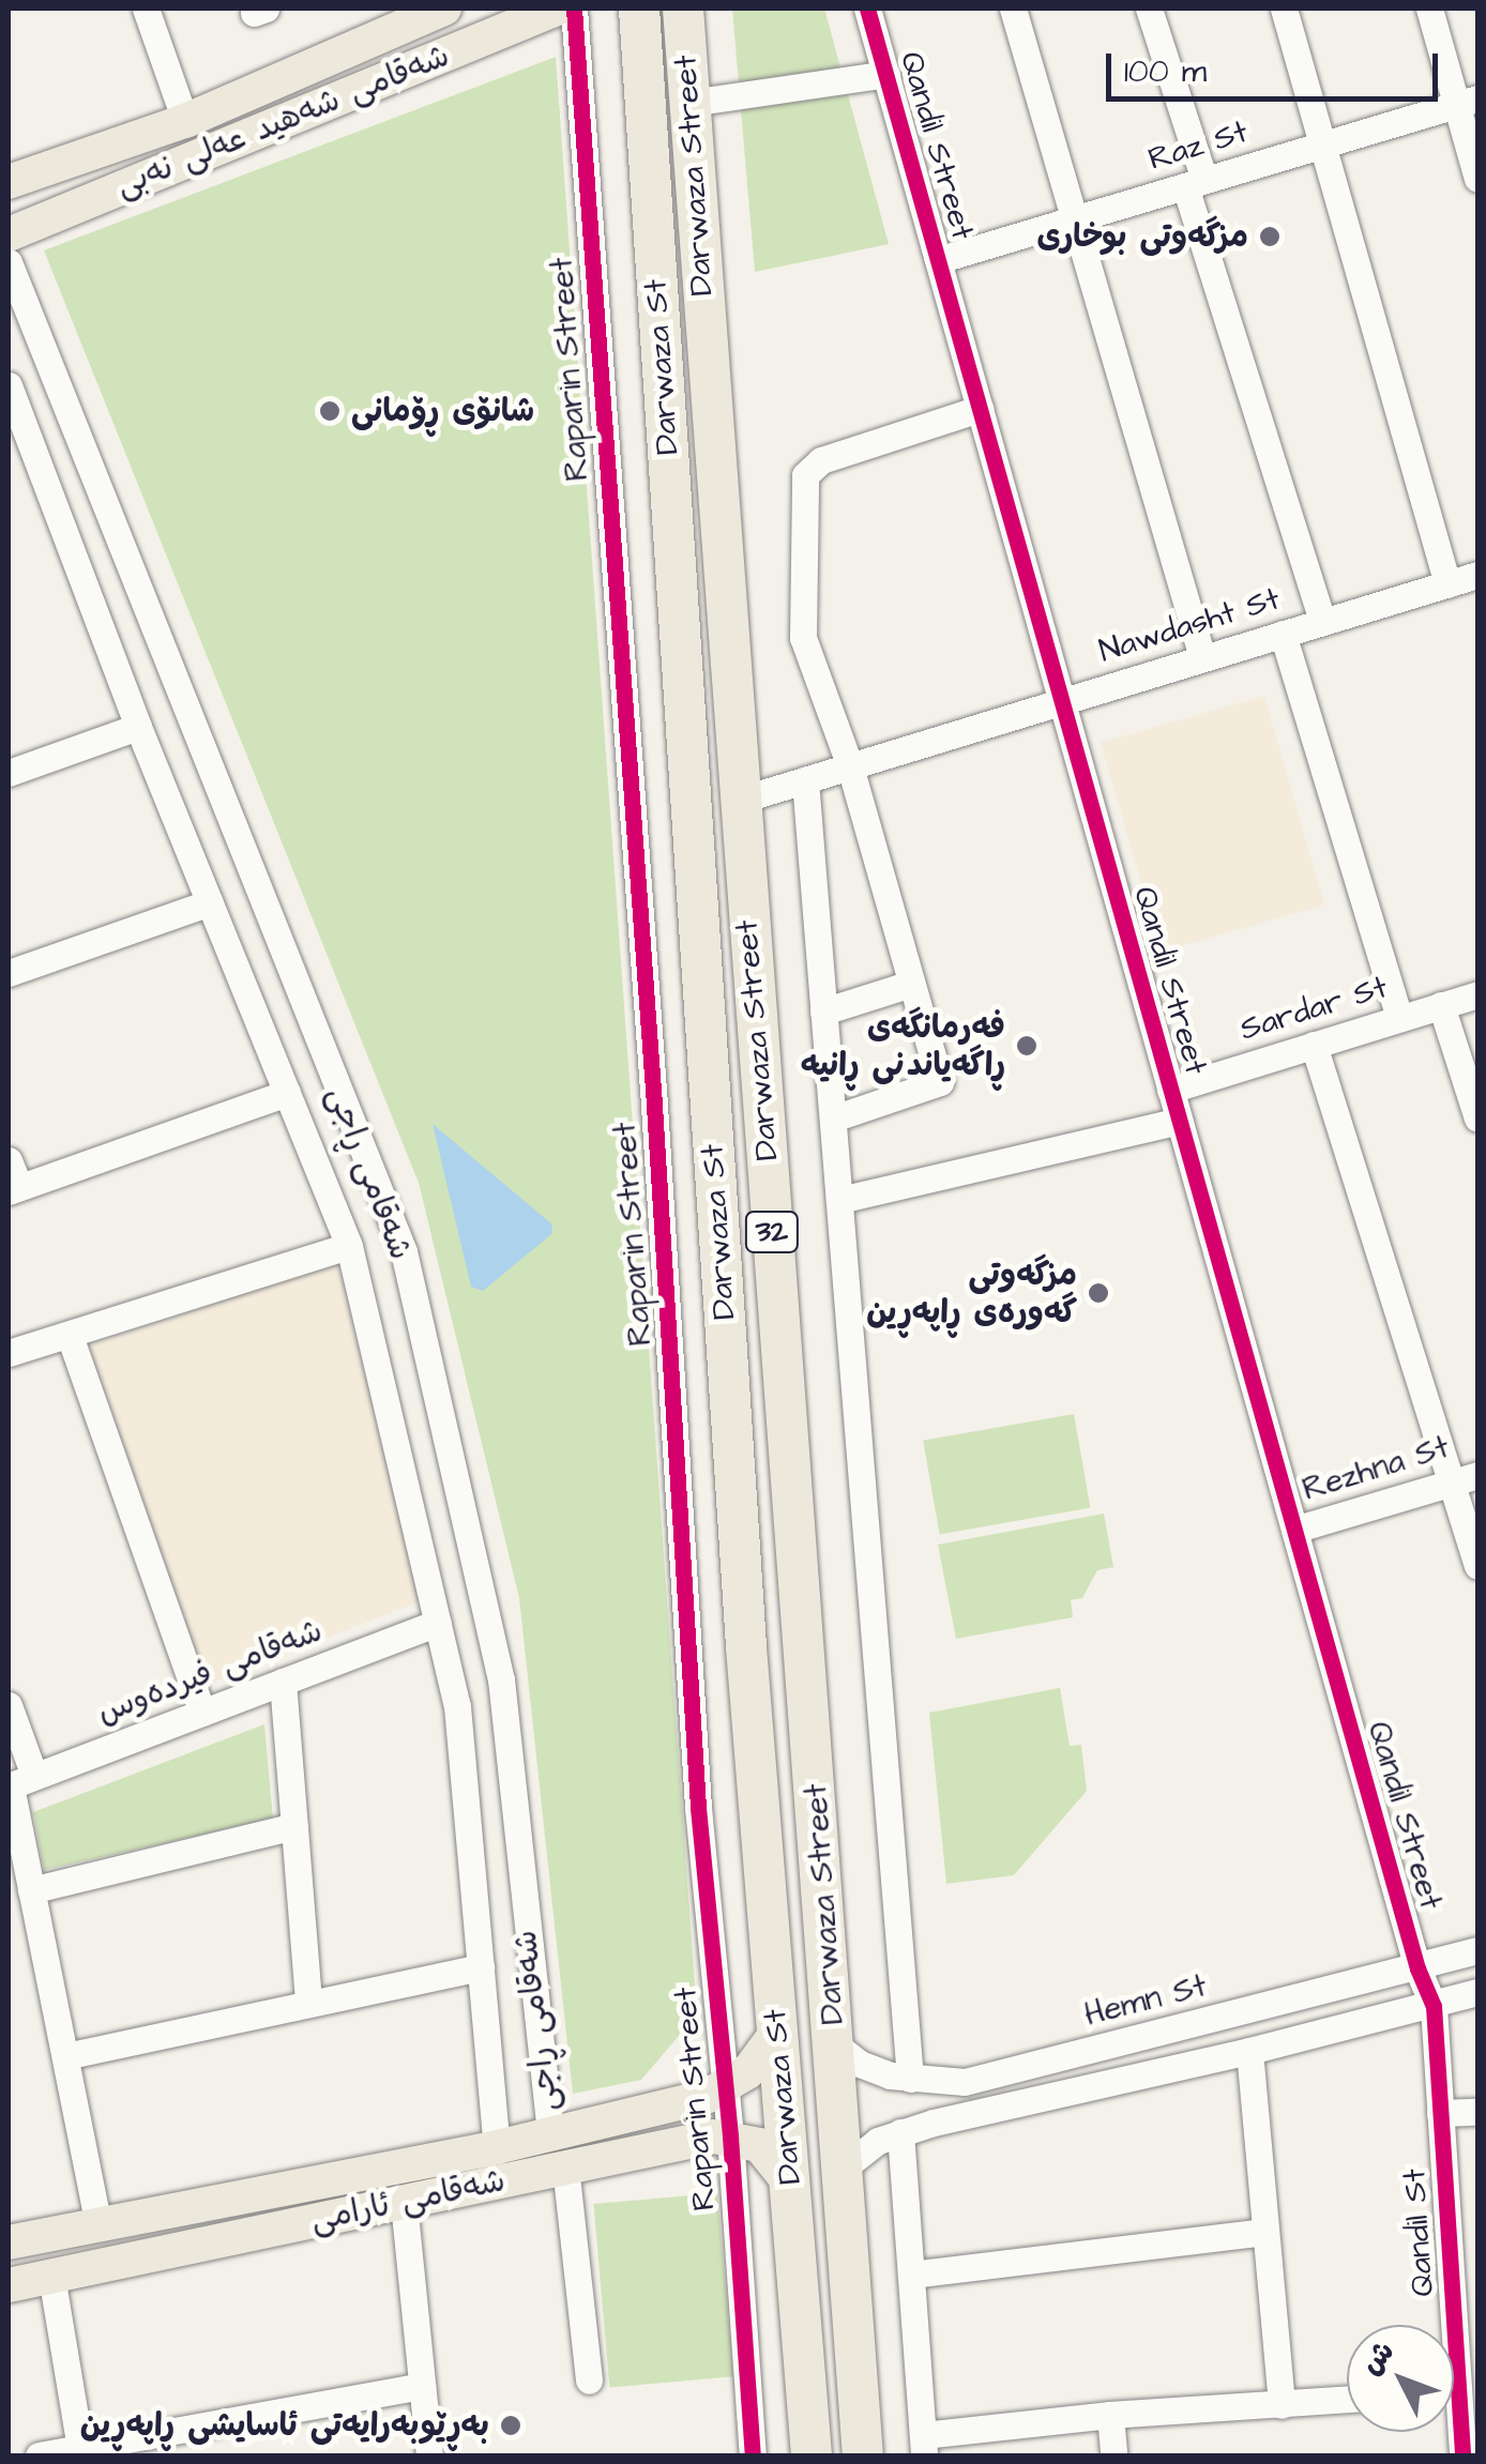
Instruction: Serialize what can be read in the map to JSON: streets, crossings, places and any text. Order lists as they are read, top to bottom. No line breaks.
{"streets":{"highway":["Darwaza Street","Darwaza St","32"],"main road":["شەقامی شەهید عەلی نەبی","شەقامی ڕاجی","شەقامی ئارامی"],"street":["Qandil Street","Raz St","Raparin Street","Nawdasht St","Sardar St","Rezhna St","شەقامی فیردەوس","Hemn St","Qandil St"]},"crossings":[["Qandil Street","Raz St"],["Qandil Street","Nawdasht St"],["Qandil Street","Sardar St"],["Qandil Street","Rezhna St"],["Qandil Street","Hemn St"],["Qandil Street","Qandil St"],["Darwaza Street","Nawdasht St"],["Darwaza Street","Hemn St"],["Darwaza St","شەقامی ڕاجی"],["Raparin Street","شەقامی ڕاجی"],["Raparin Street","شەقامی ئارامی"],["شەقامی ڕاجی","شەقامی فیردەوس"]],"places":["مزگەوتی بوخاری","شانۆی ڕۆمانی","فەرمانگەی ڕاگەیاندنی ڕانیە","مزگەوتی گەورەی ڕاپەڕین","بەڕێوبەرایەتی ئاسایشی ڕاپەڕین"],"scale_bar":"100 m","north":"top left"}
